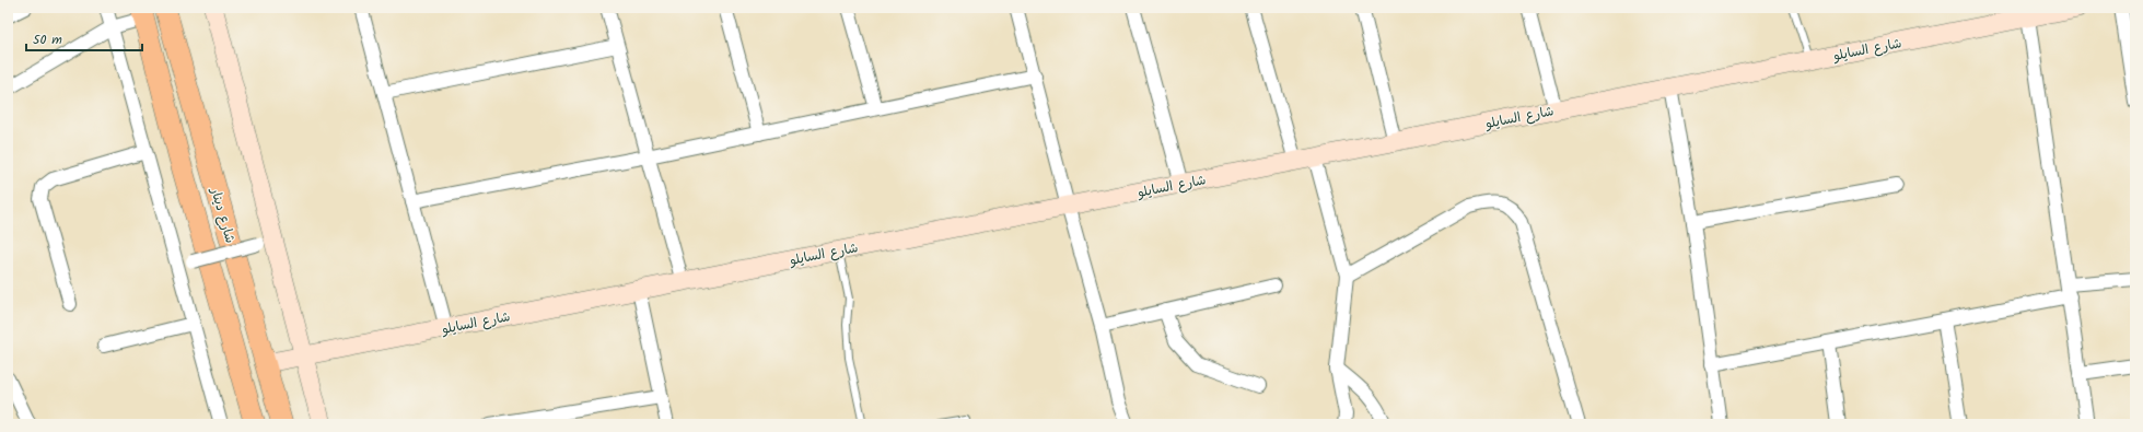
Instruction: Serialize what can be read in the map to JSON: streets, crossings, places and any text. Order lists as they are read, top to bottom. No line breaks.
{"streets":{"main road":["شارع دينار"],"street":["شارع السايلو"]},"crossings":[["شارع السايلو","شارع دينار"]],"scale_bar":"50 m"}
